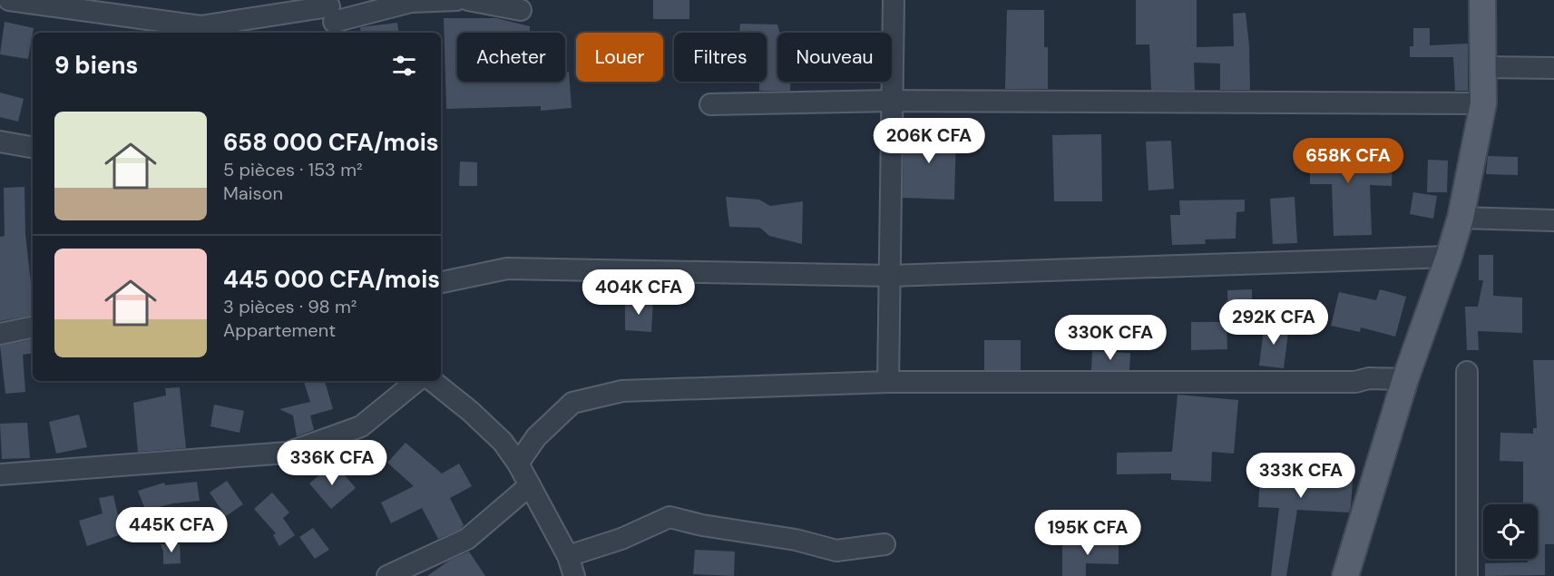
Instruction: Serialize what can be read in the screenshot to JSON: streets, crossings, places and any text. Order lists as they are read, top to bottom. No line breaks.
{"page":{"chip":["Acheter","Louer","Filtres","Nouveau"],"heading":"9 biens","list":[{"name":"658 000 CFA/mois","note":"5 pièces · 153 m² · Maison"},{"name":"445 000 CFA/mois","note":"3 pièces · 98 m² · Appartement"}],"price":["206K CFA","658K CFA","404K CFA","292K CFA","330K CFA","336K CFA","333K CFA","445K CFA","195K CFA"]}}
